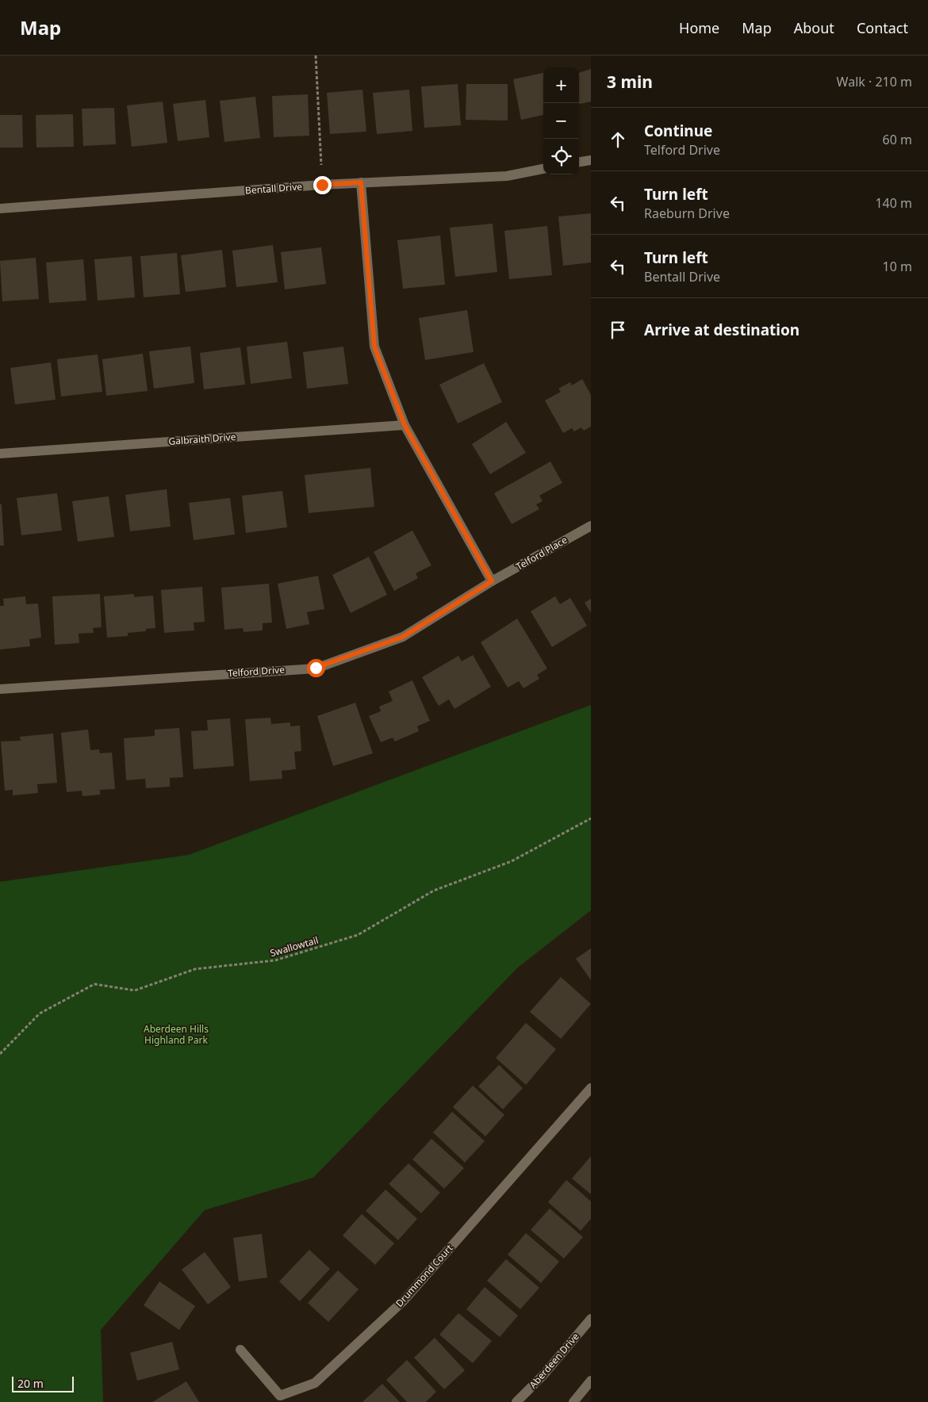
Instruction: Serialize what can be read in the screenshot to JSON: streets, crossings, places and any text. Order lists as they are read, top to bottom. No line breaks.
{"streets":{"street":["Bentall Drive","Galbraith Drive","Telford Place","Telford Drive","Drummond Court","Aberdeen Drive"],"path":["Swallowtail"]},"crossings":[["Telford Place","Telford Drive"]],"parks":["Aberdeen Hills Highland Park"],"scale_bar":"20 m","page":{"header":"Map","nav":["Home","Map","About","Contact"],"heading":["3 min","Walk · 210 m"],"map_buttons":["+","−"],"list":[["Continue","Telford Drive","60 m"],["Turn left","Raeburn Drive","140 m"],["Turn left","Bentall Drive","10 m"],"Arrive at destination"],"scale":"20 m"}}
